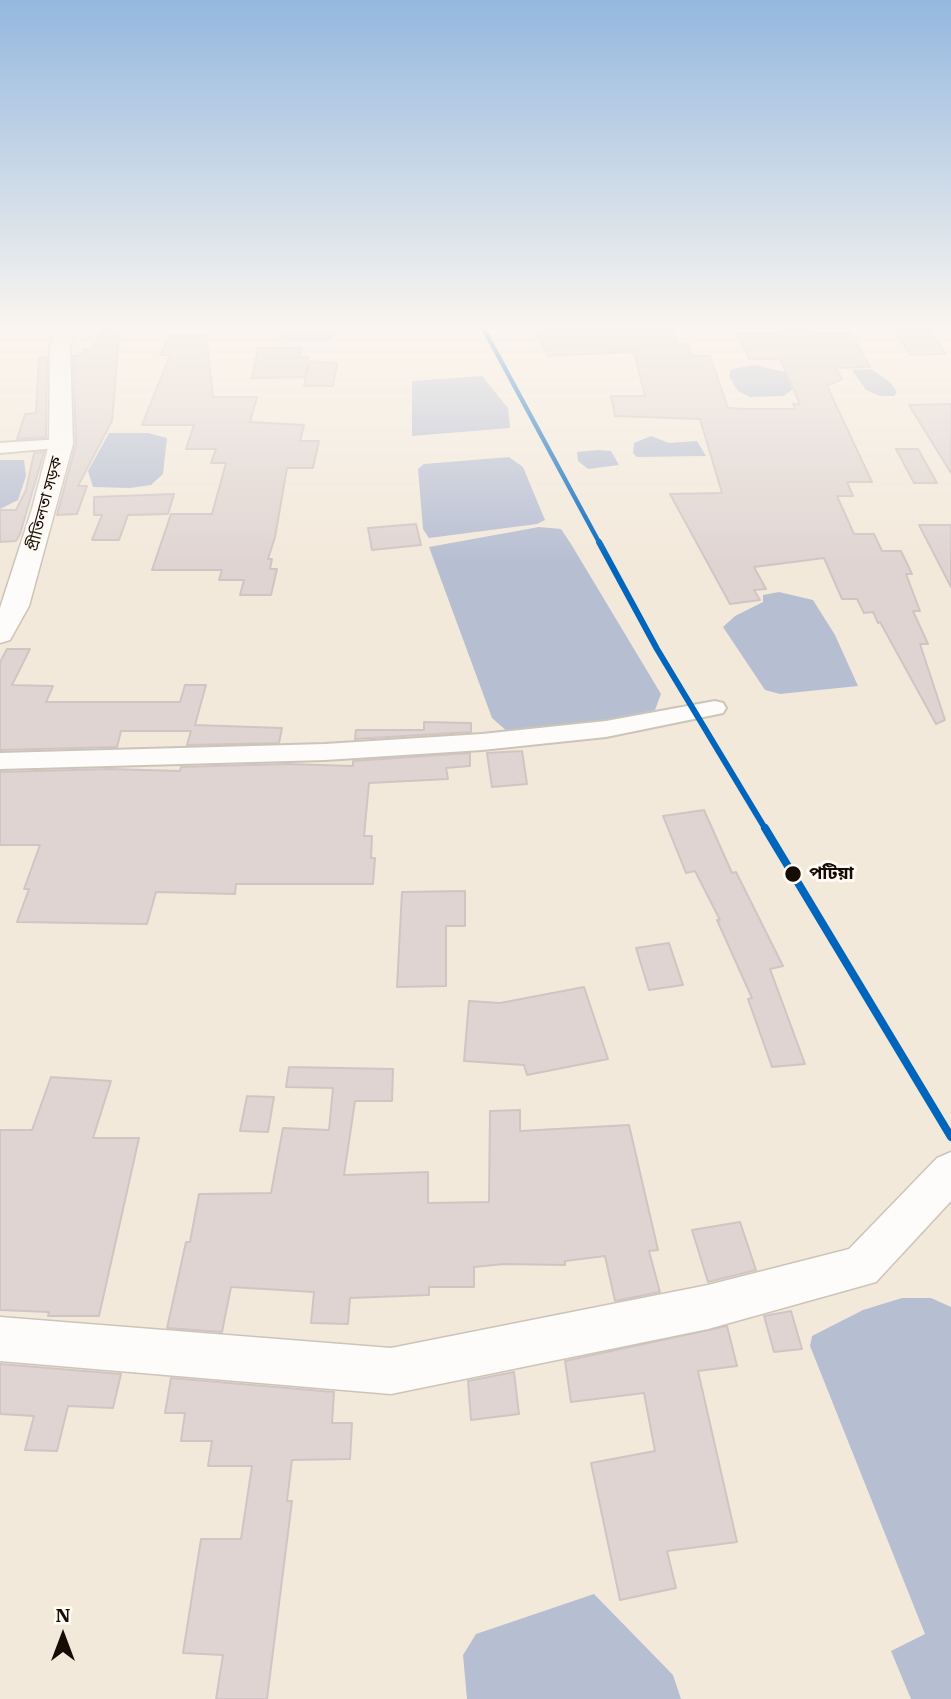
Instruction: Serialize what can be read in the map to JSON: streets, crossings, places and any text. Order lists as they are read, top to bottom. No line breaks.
{"streets":{"main road":["প্রীতিলতা সড়ক"]},"places":["পটিয়া"],"north":"top"}
